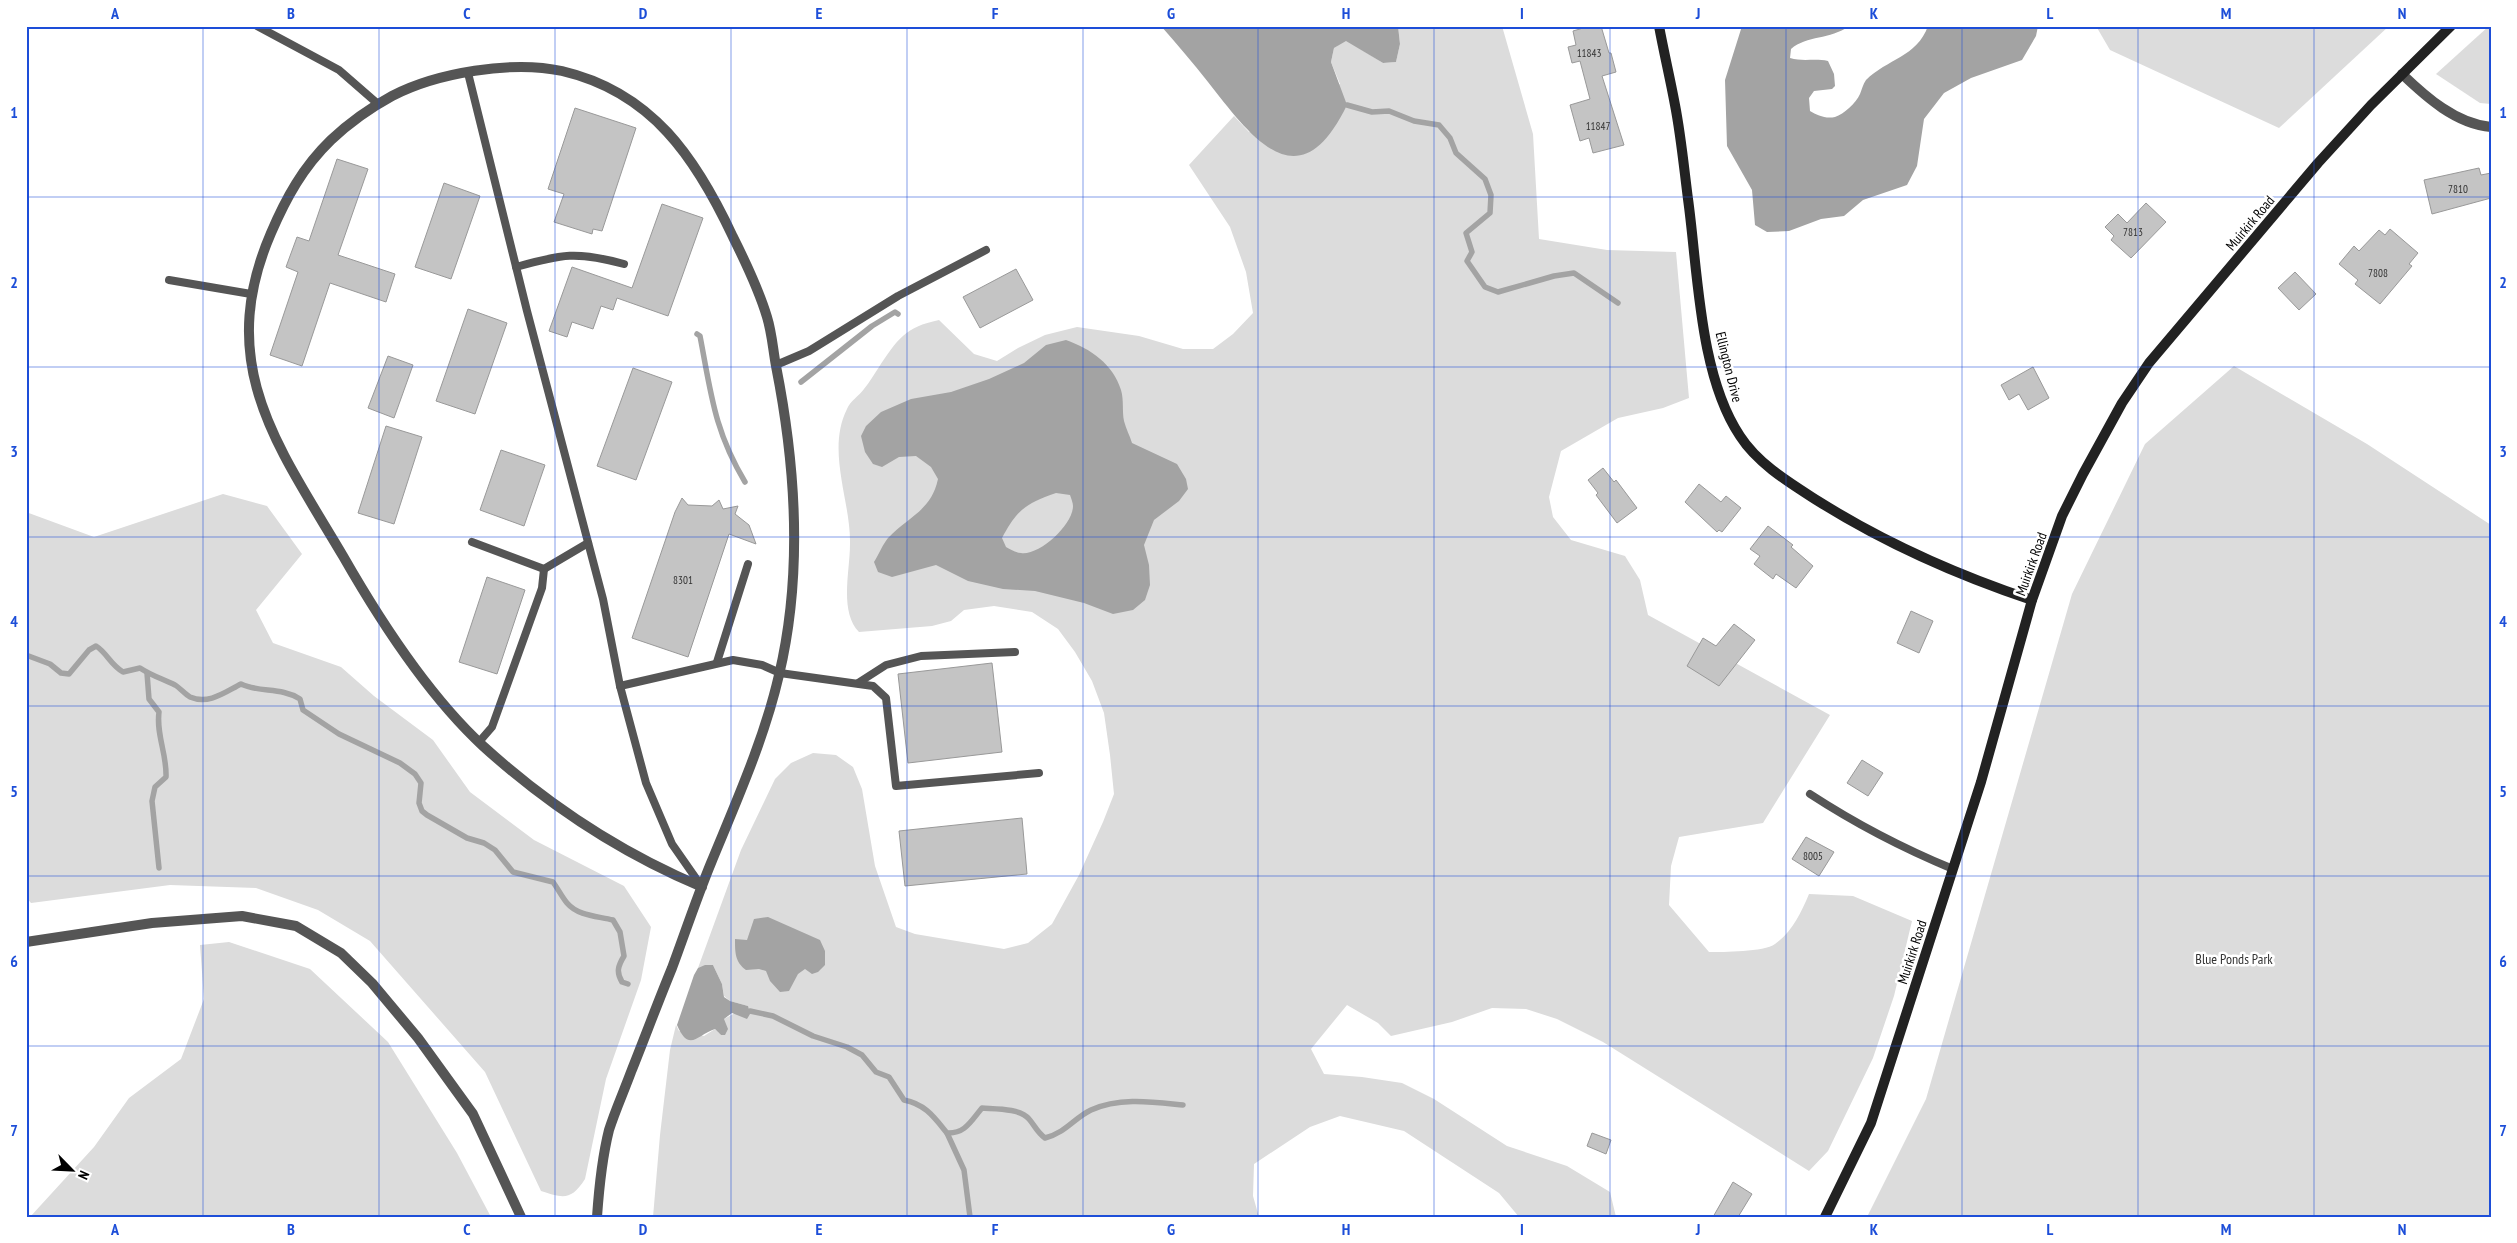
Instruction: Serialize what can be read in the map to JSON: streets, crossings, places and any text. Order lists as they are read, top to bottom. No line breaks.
{"streets":{"main road":["Muirkirk Road","Ellington Drive"]},"crossings":[["Muirkirk Road","Ellington Drive"]],"parks":["Blue Ponds Park"],"house_numbers":["11843","11847","7810","7813","7808","8301","8005"],"north":"bottom right","grid":{"columns":["A","B","C","D","E","F","G","H","I","J","K","L","M","N"],"rows":["1","2","3","4","5","6","7"]}}
